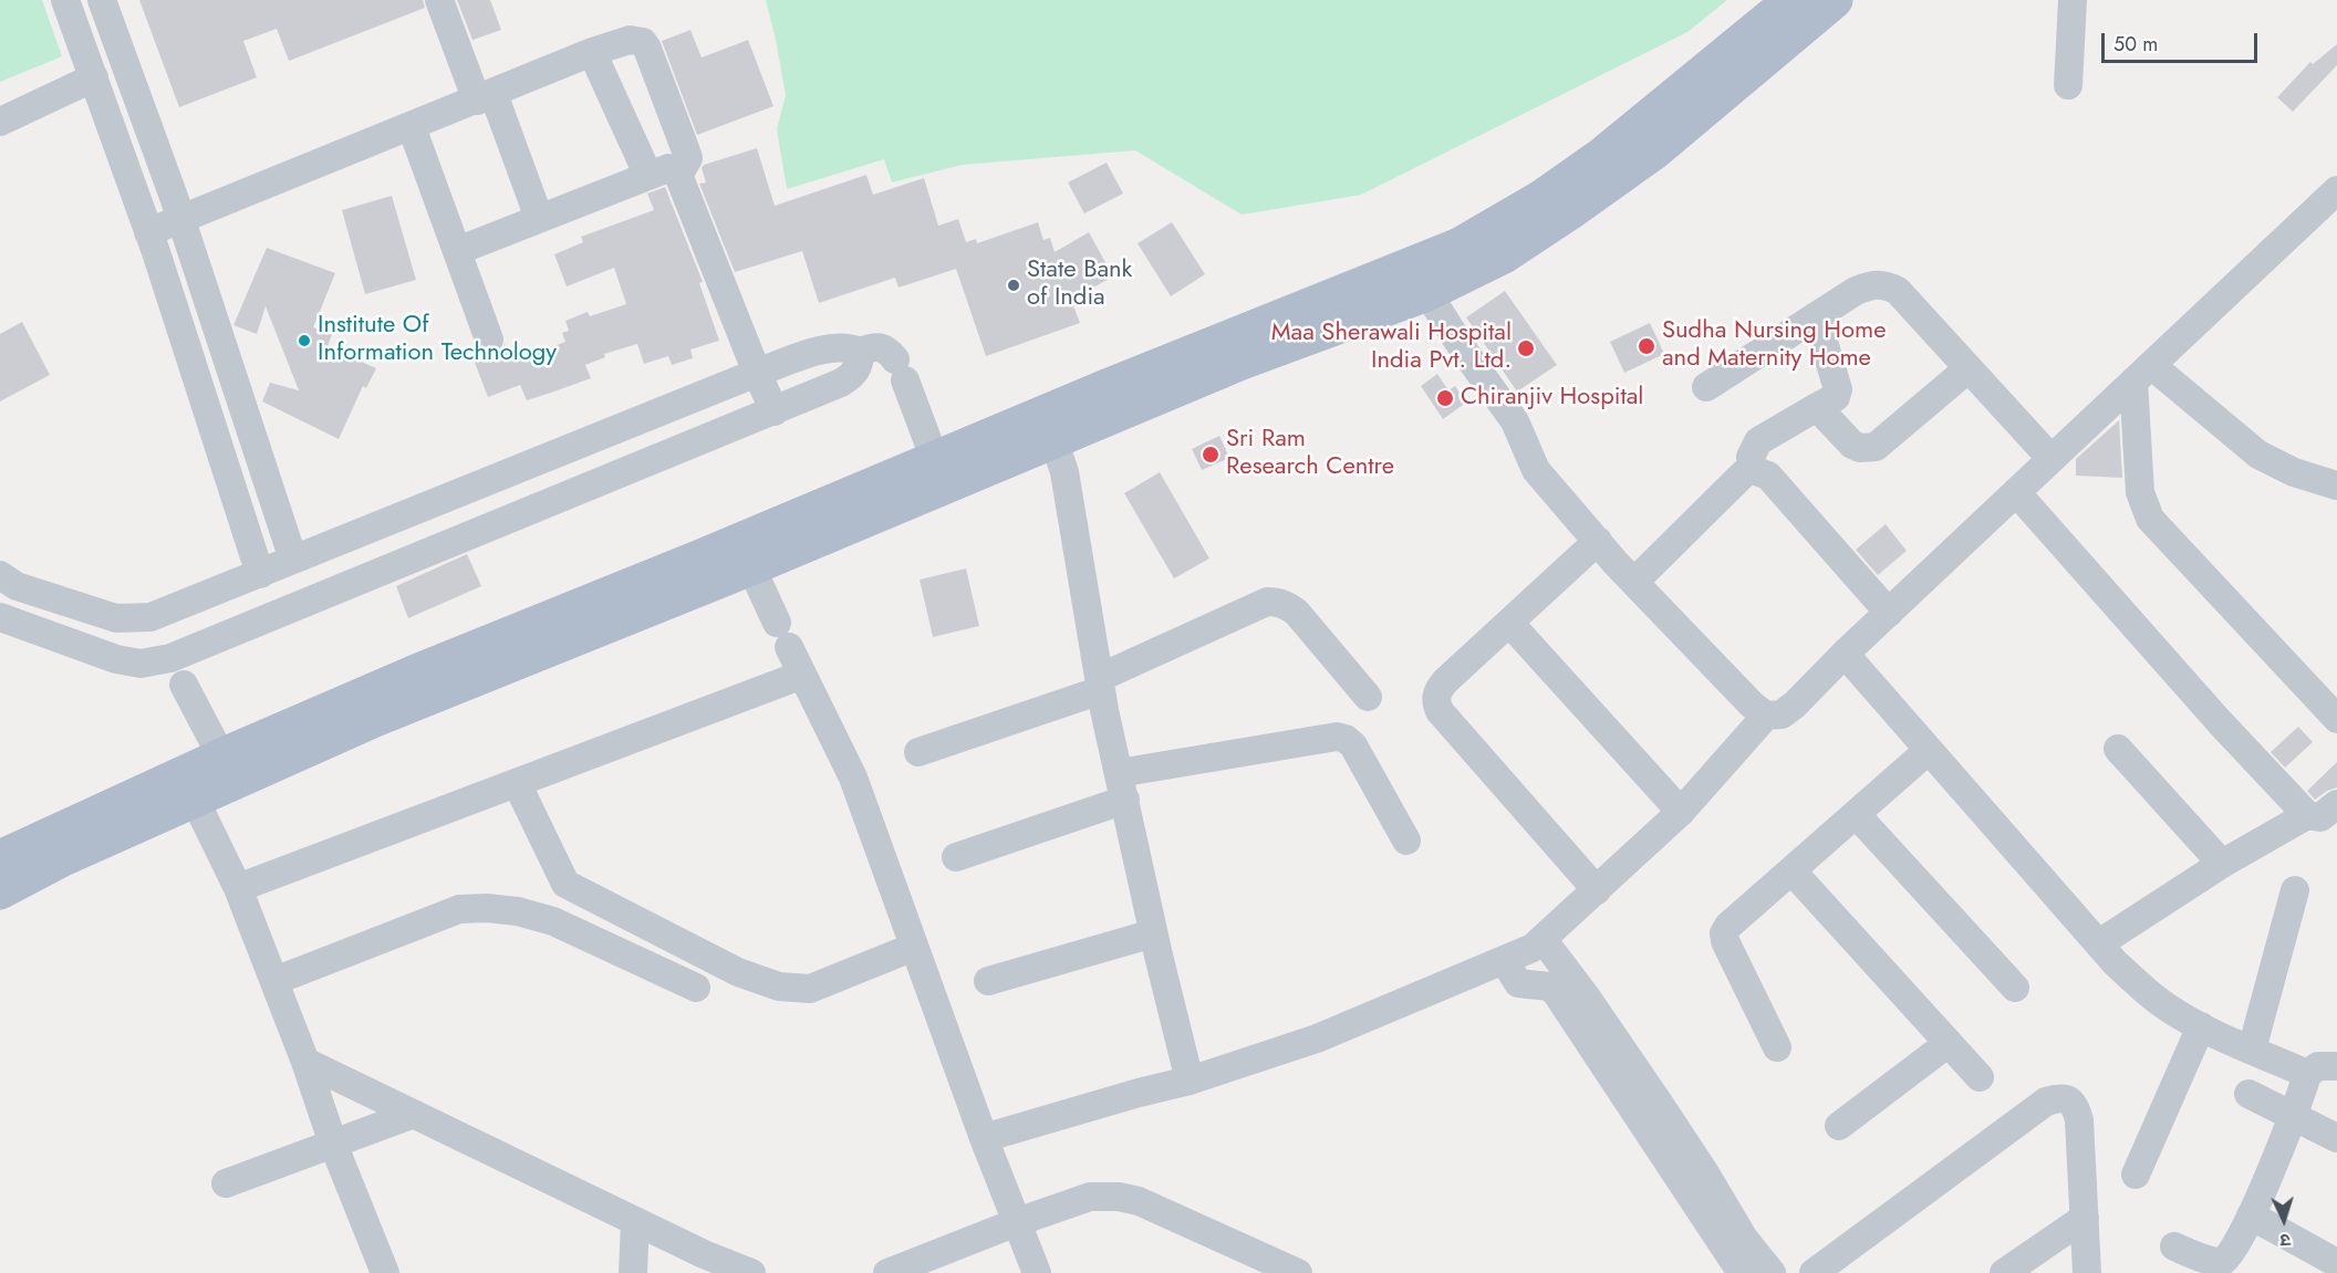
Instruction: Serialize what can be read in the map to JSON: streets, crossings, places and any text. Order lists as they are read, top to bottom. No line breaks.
{"places":["State Bank of India","Institute Of Information Technology","Sudha Nursing Home and Maternity Home","Maa Sherawali Hospital India Pvt. Ltd.","Chiranjiv Hospital","Sri Ram Research Centre"],"scale_bar":"50 m","north":"bottom"}
